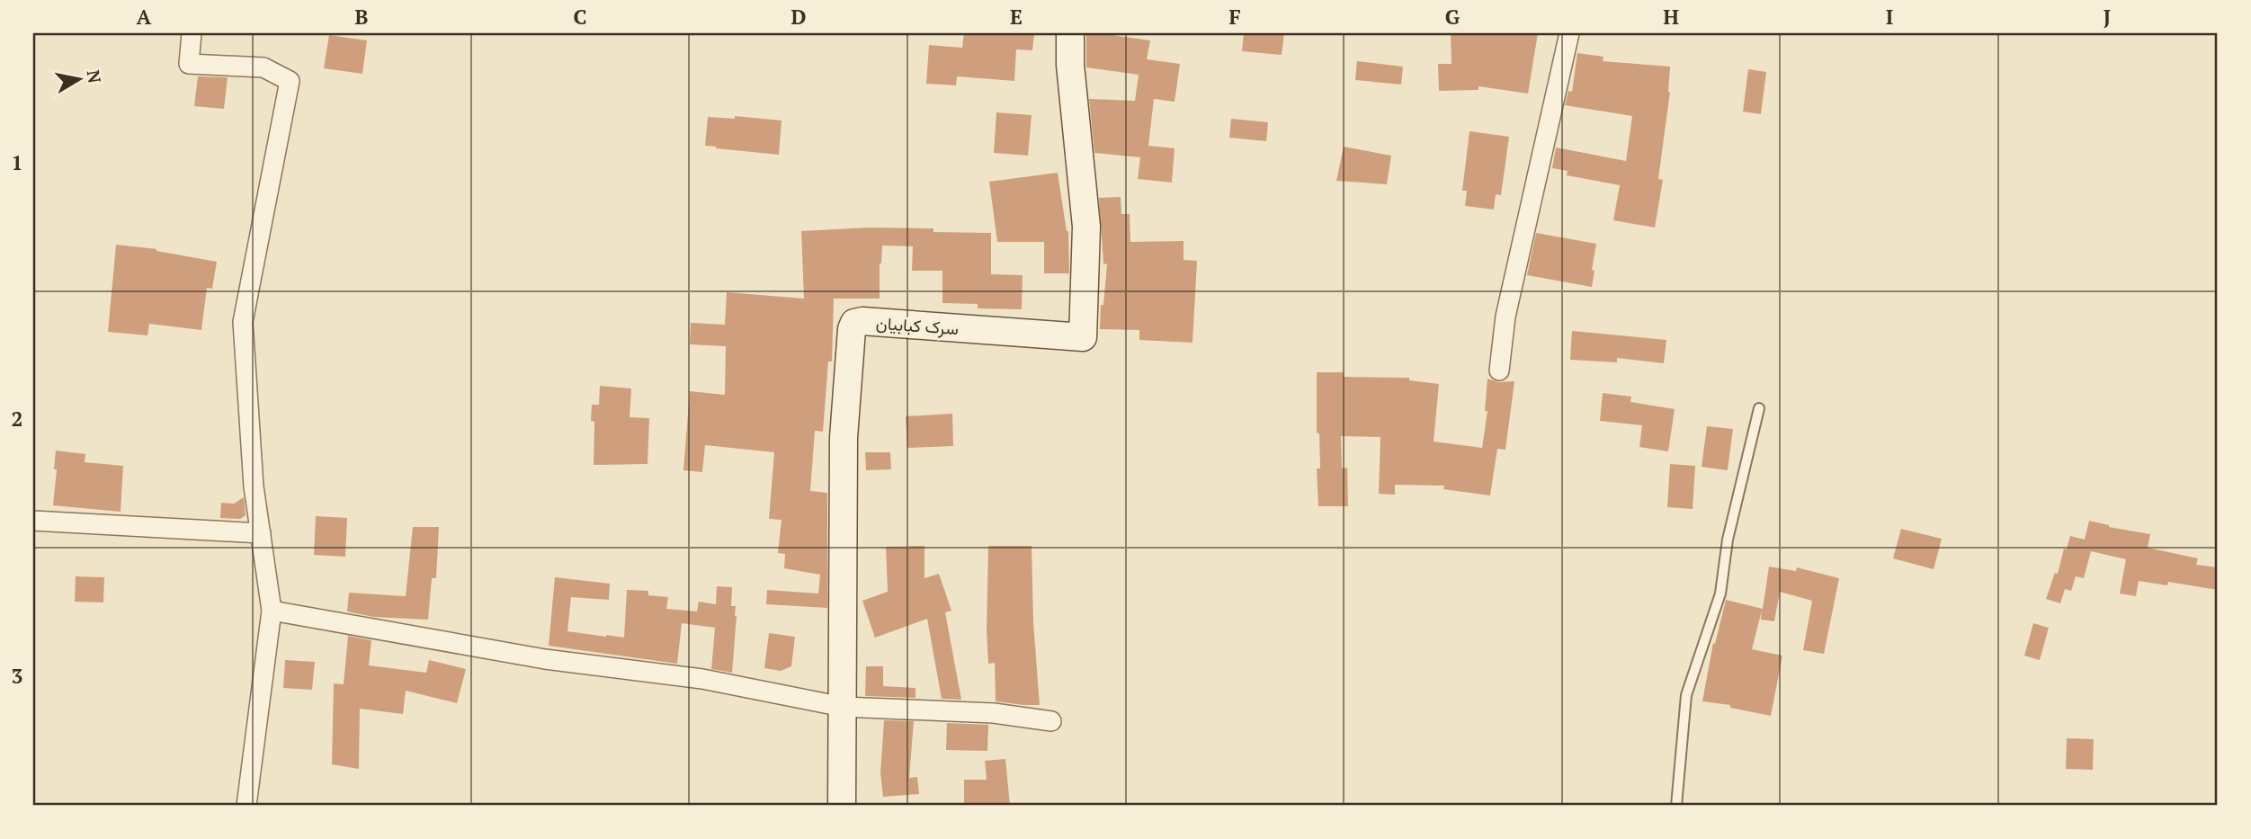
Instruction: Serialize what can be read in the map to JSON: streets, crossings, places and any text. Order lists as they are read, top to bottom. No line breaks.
{"streets":{"street":["سرک کبابیان"]},"north":"right","grid":{"columns":["A","B","C","D","E","F","G","H","I","J"],"rows":["1","2","3"]}}
